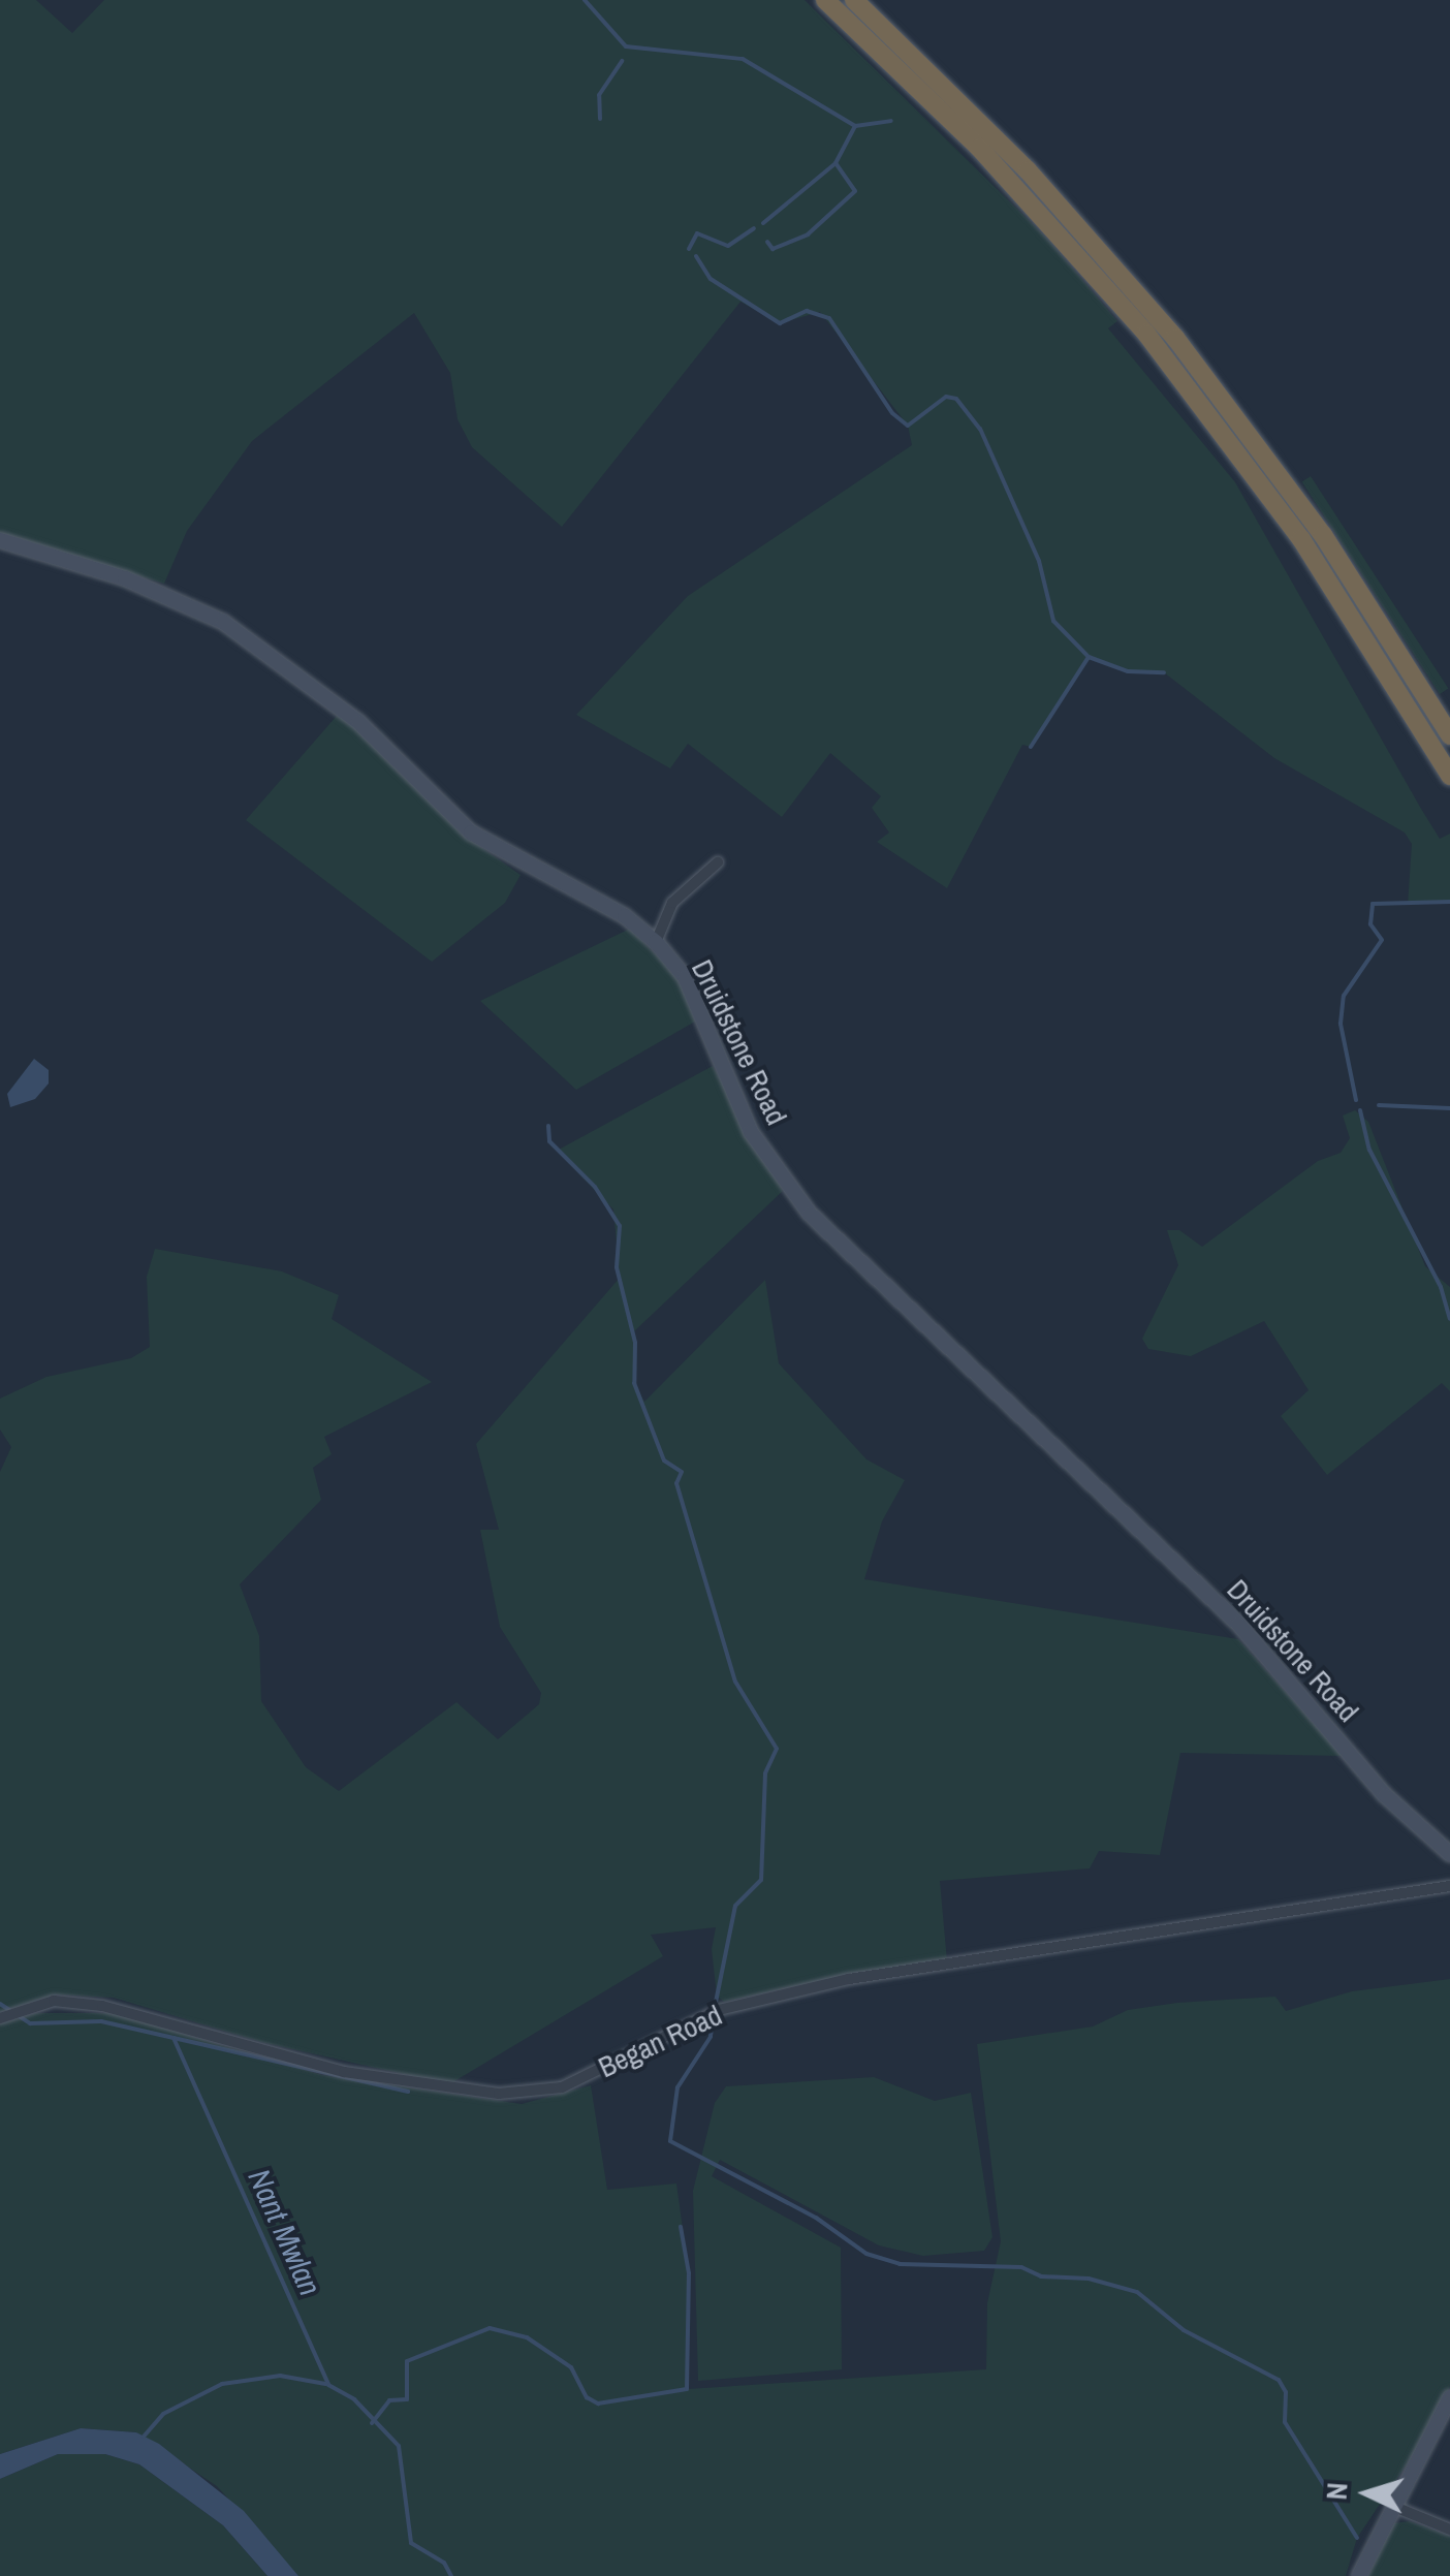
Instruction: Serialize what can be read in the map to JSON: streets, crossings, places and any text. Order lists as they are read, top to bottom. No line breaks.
{"streets":{"street":["Druidstone Road","Began Road"]},"water":["Nant Mwlan"],"north":"left"}
